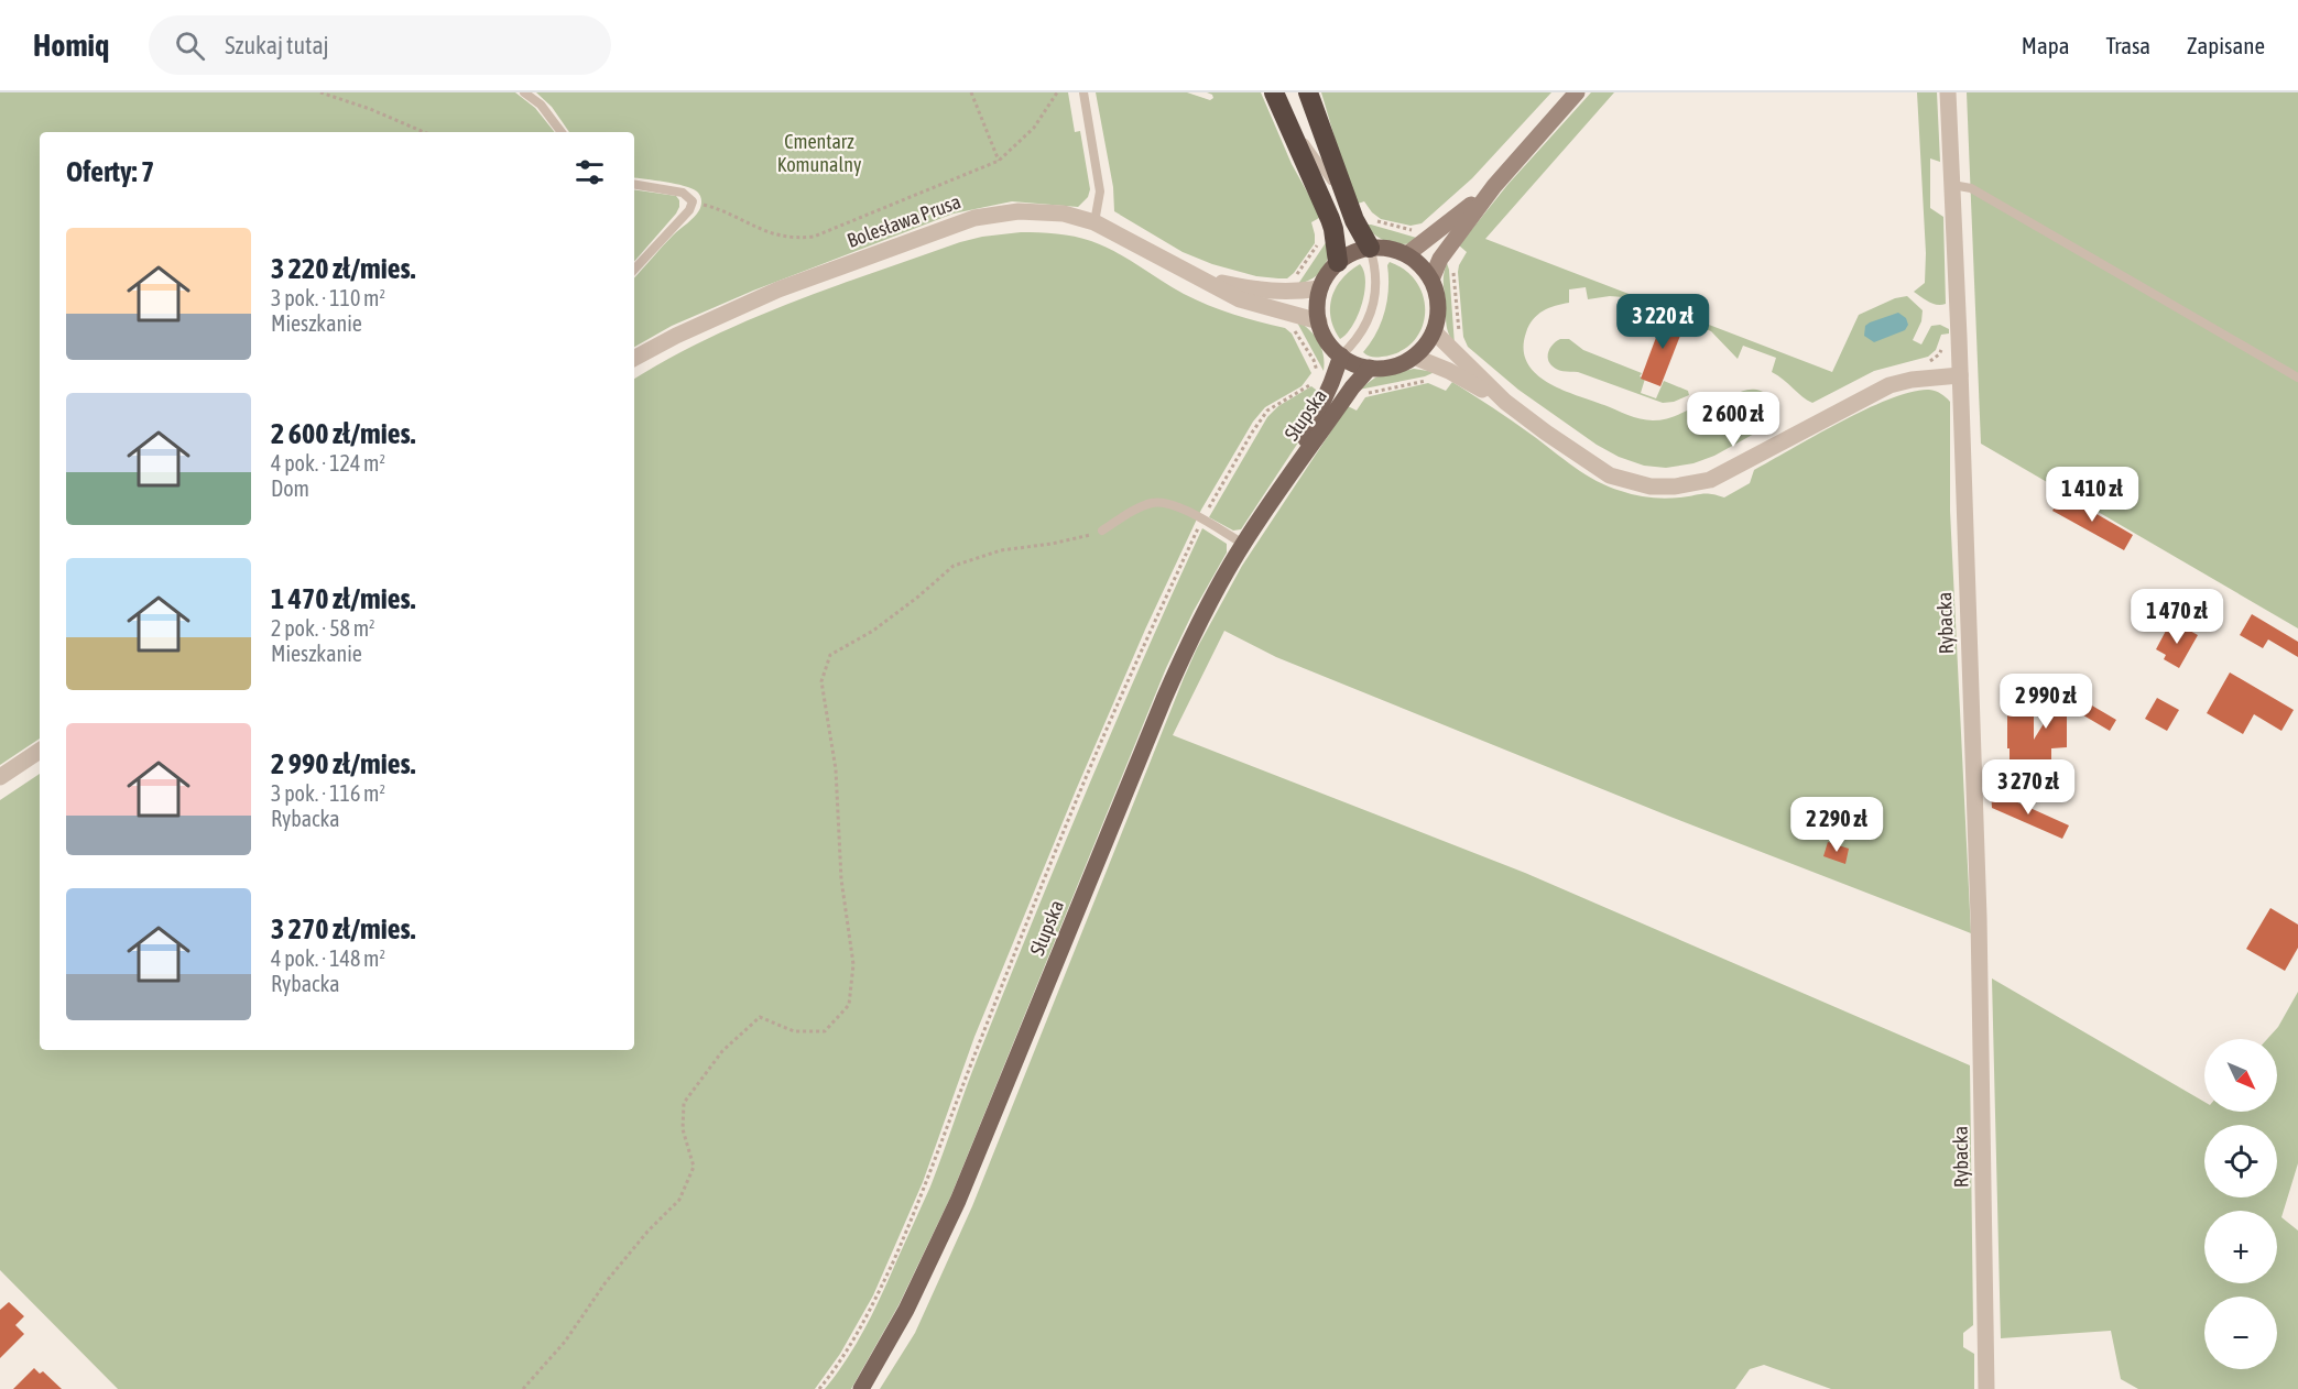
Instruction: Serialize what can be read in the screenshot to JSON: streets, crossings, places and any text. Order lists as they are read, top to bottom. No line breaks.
{"streets":{"main road":["Słupska"],"street":["Bolesława Prusa","Rybacka"]},"parks":["Cmentarz Komunalny"],"north":"bottom right","page":{"header":"Homiq","search":"Szukaj tutaj","nav":["Mapa","Trasa","Zapisane"],"heading":"Oferty: 7","list":[{"name":"3 220 zł/mies.","note":"3 pok. · 110 m² · Mieszkanie"},{"name":"2 600 zł/mies.","note":"4 pok. · 124 m² · Dom"},{"name":"1 470 zł/mies.","note":"2 pok. · 58 m² · Mieszkanie"},{"name":"2 990 zł/mies.","note":"3 pok. · 116 m² · Rybacka"},{"name":"3 270 zł/mies.","note":"4 pok. · 148 m² · Rybacka"}],"price":["3 220 zł","2 600 zł","1 410 zł","1 470 zł","2 990 zł","3 270 zł","2 290 zł"],"map_buttons":["+","−"]}}
